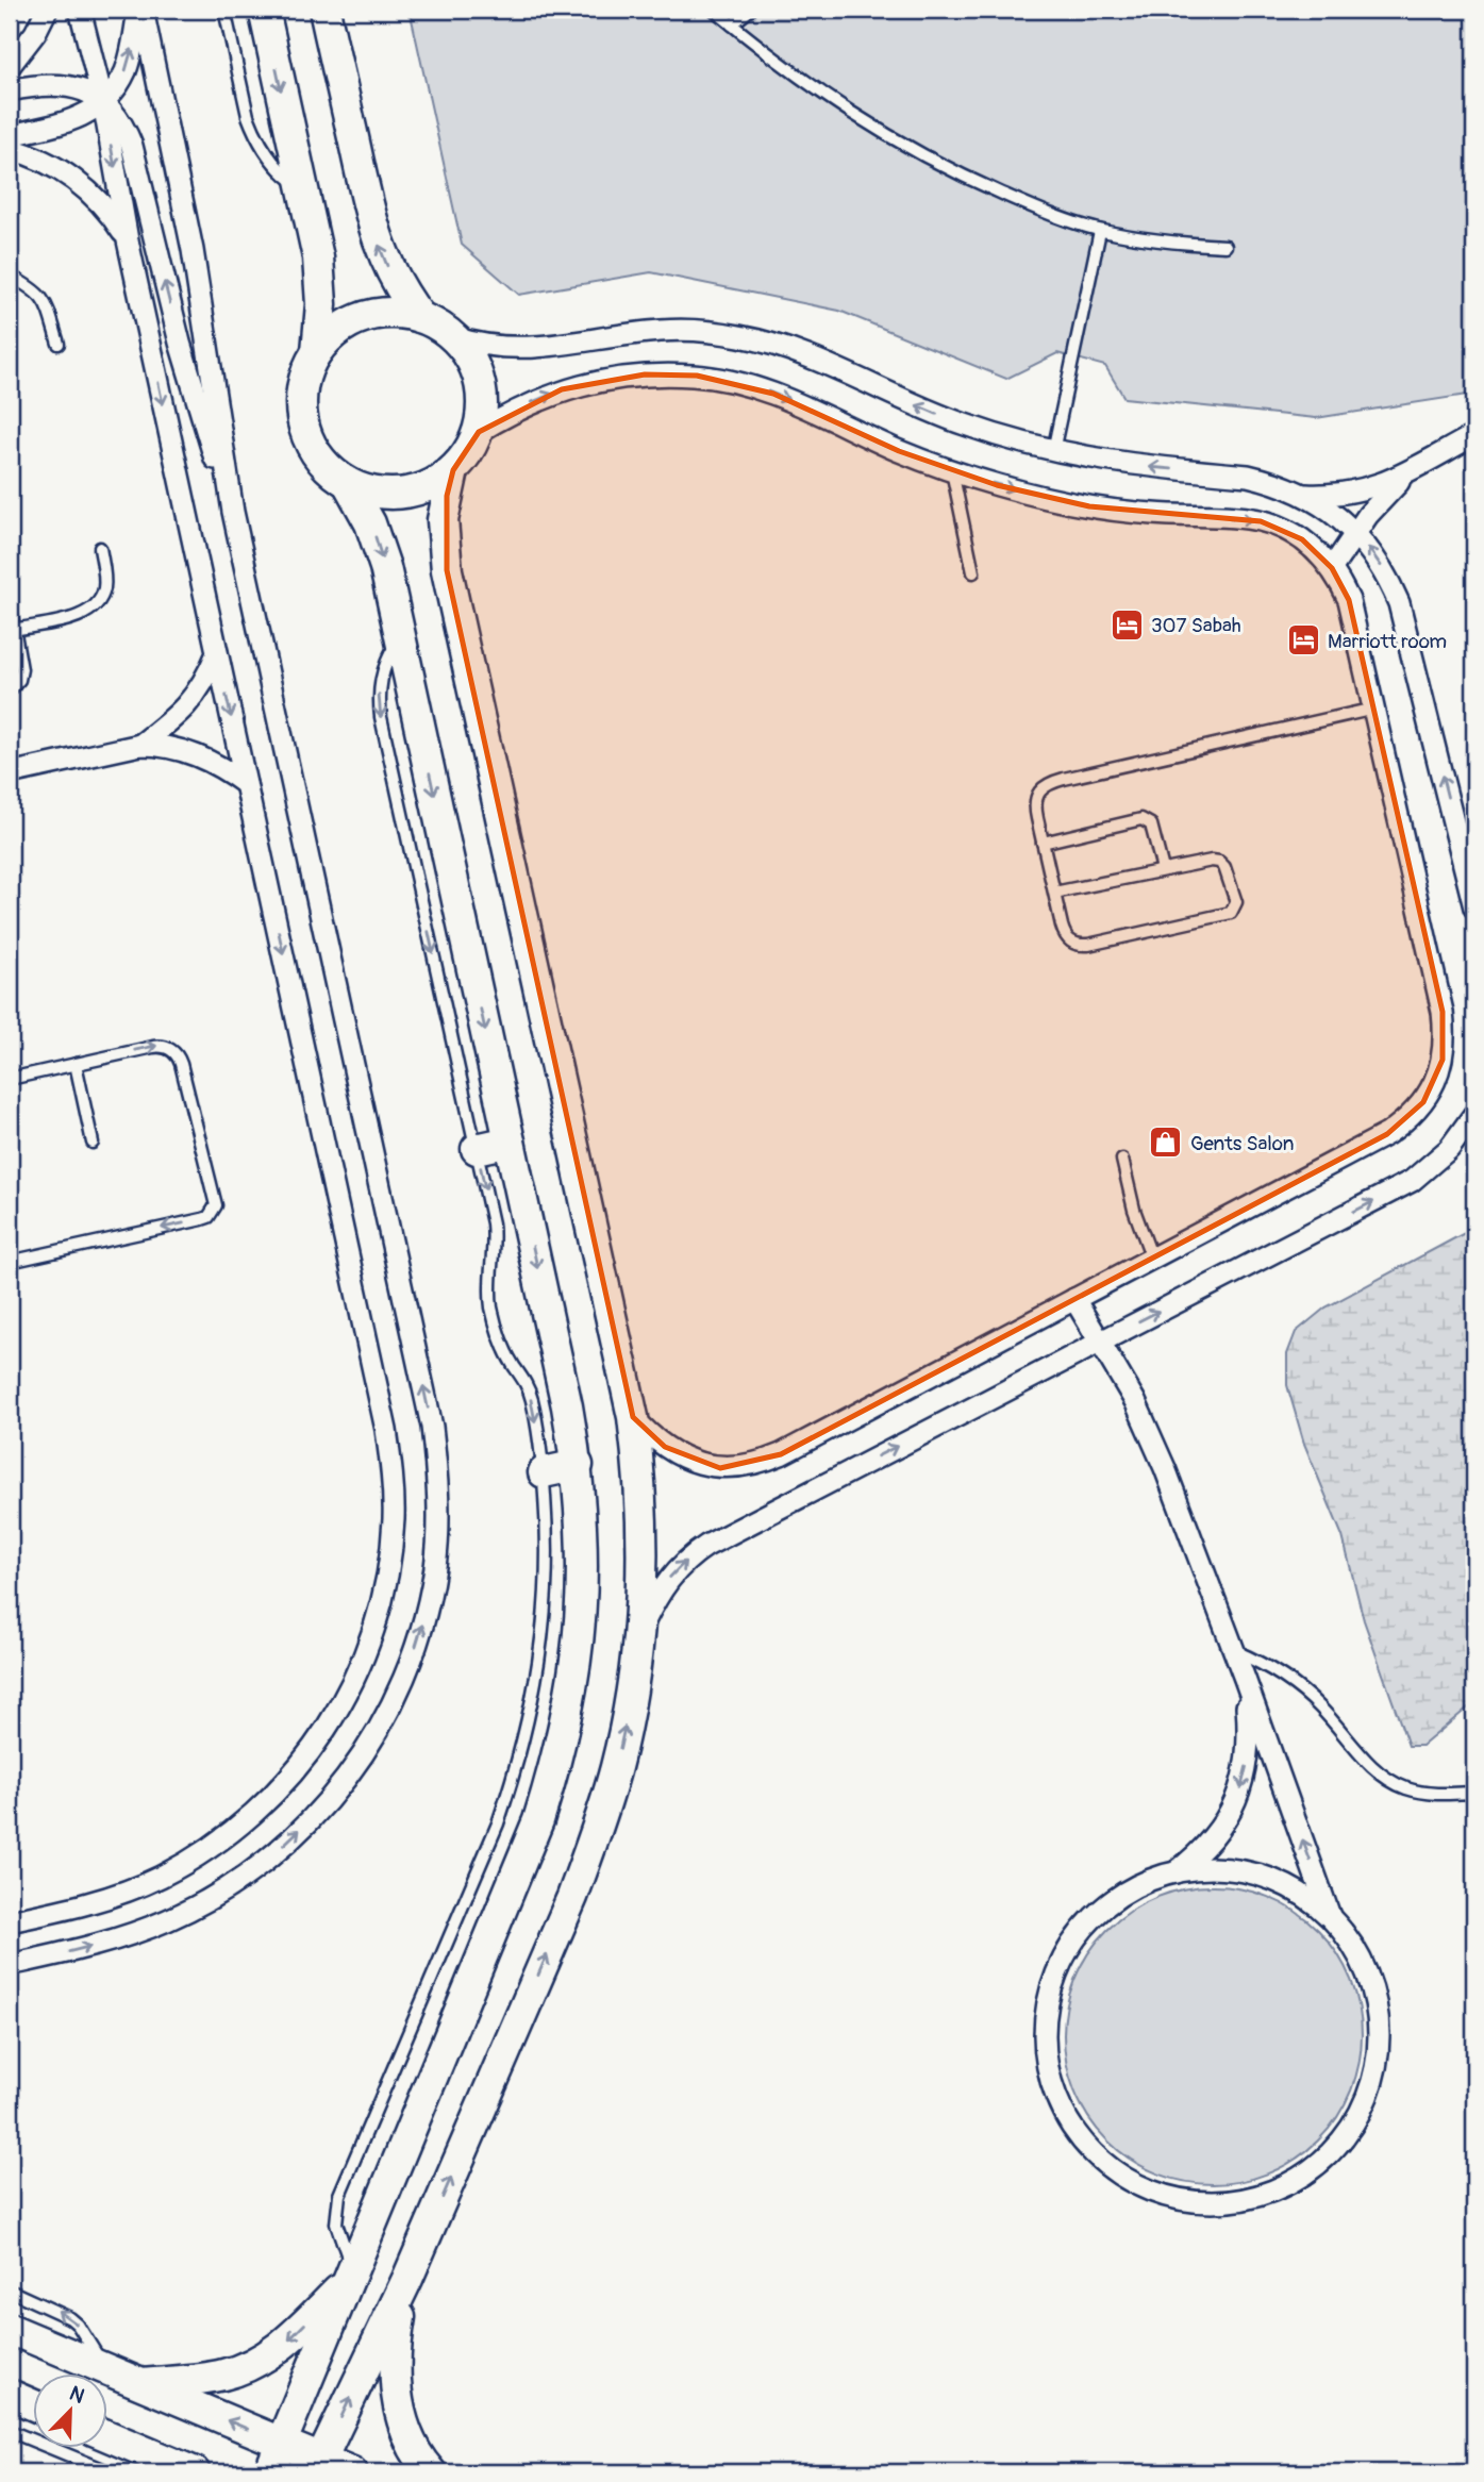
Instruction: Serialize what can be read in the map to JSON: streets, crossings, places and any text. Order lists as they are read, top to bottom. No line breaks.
{"places":{"hotel":["307 Sabah","Marriott room"],"shop":["Gents Salon"]},"north":"top right"}
